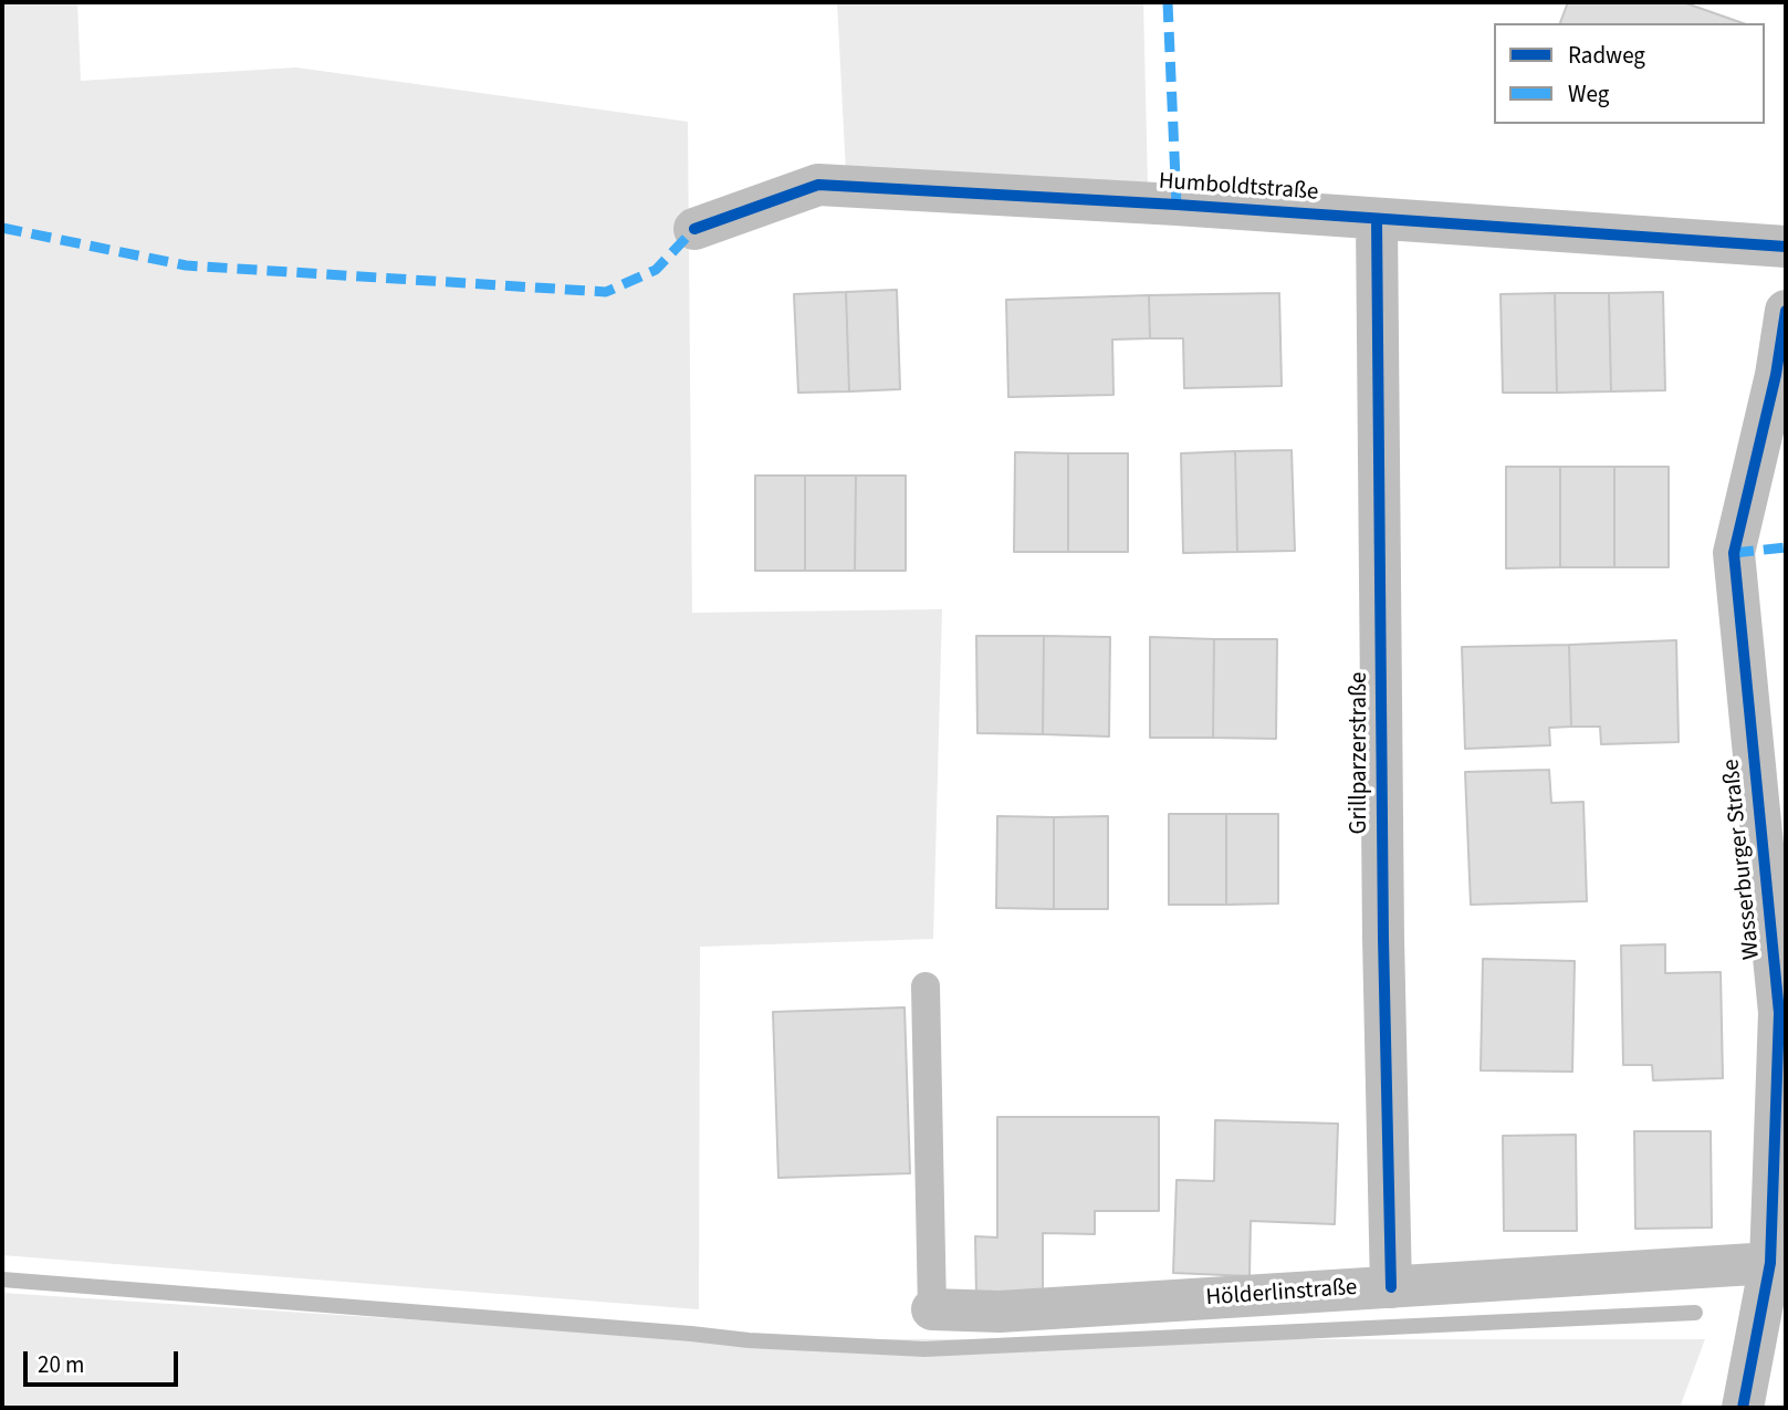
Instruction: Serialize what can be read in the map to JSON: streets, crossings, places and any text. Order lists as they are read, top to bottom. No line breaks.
{"streets":{"street":["Humboldtstraße","Grillparzerstraße","Wasserburger Straße","Hölderlinstraße"]},"crossings":[["Humboldtstraße","Grillparzerstraße"],["Grillparzerstraße","Hölderlinstraße"],["Wasserburger Straße","Hölderlinstraße"]],"legend":["Radweg","Weg"],"scale_bar":"20 m"}
